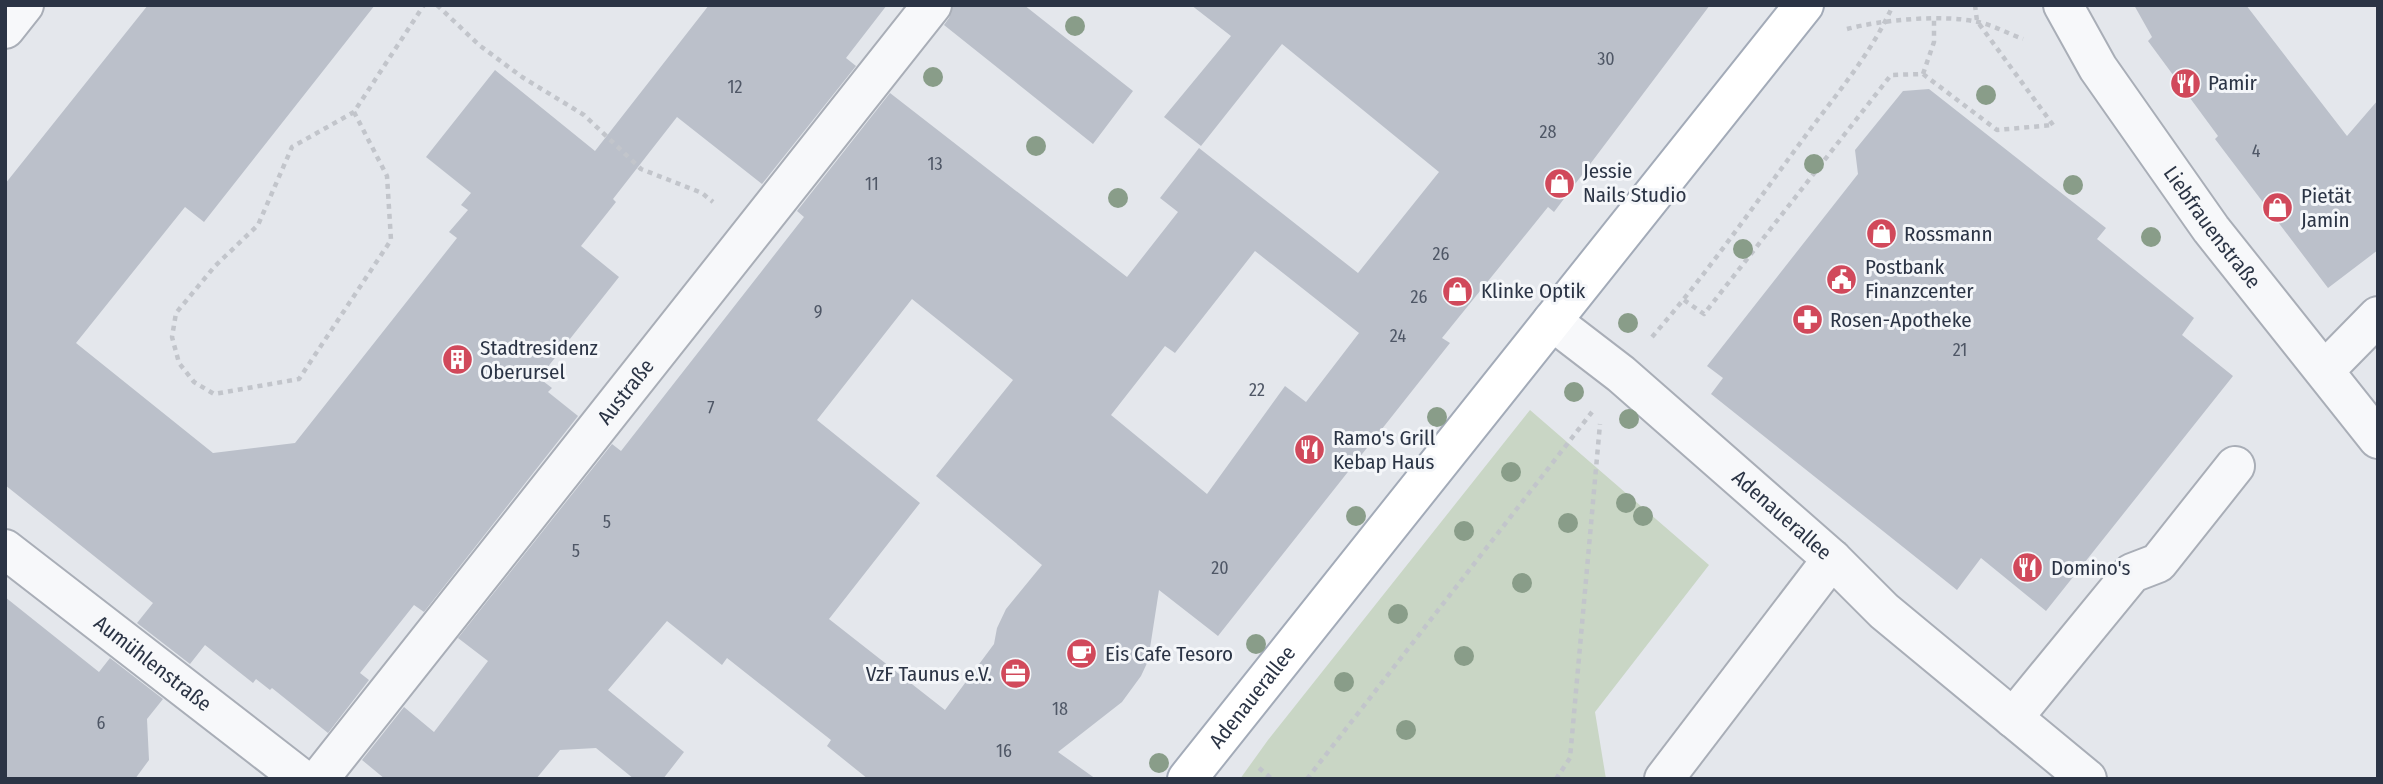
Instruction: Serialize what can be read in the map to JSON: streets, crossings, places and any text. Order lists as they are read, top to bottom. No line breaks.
{"streets":{"main road":["Adenauerallee"],"street":["Liebfrauenstraße","Austraße","Aumühlenstraße"]},"places":{"restaurant":["Pamir","Ramo's Grill Kebap Haus","Domino's"],"shop":["Jessie Nails Studio","Pietät Jamin","Rossmann","Klinke Optik"],"public building":["Postbank Finanzcenter"],"pharmacy":["Rosen-Apotheke"],"building":["Stadtresidenz Oberursel"],"cafe":["Eis Cafe Tesoro"],"office":["VzF Taunus e.V."]},"house_numbers":["30","12","28","4","13","11","26","26","9","24","21","22","7","5","5","20","18","6","16"]}
